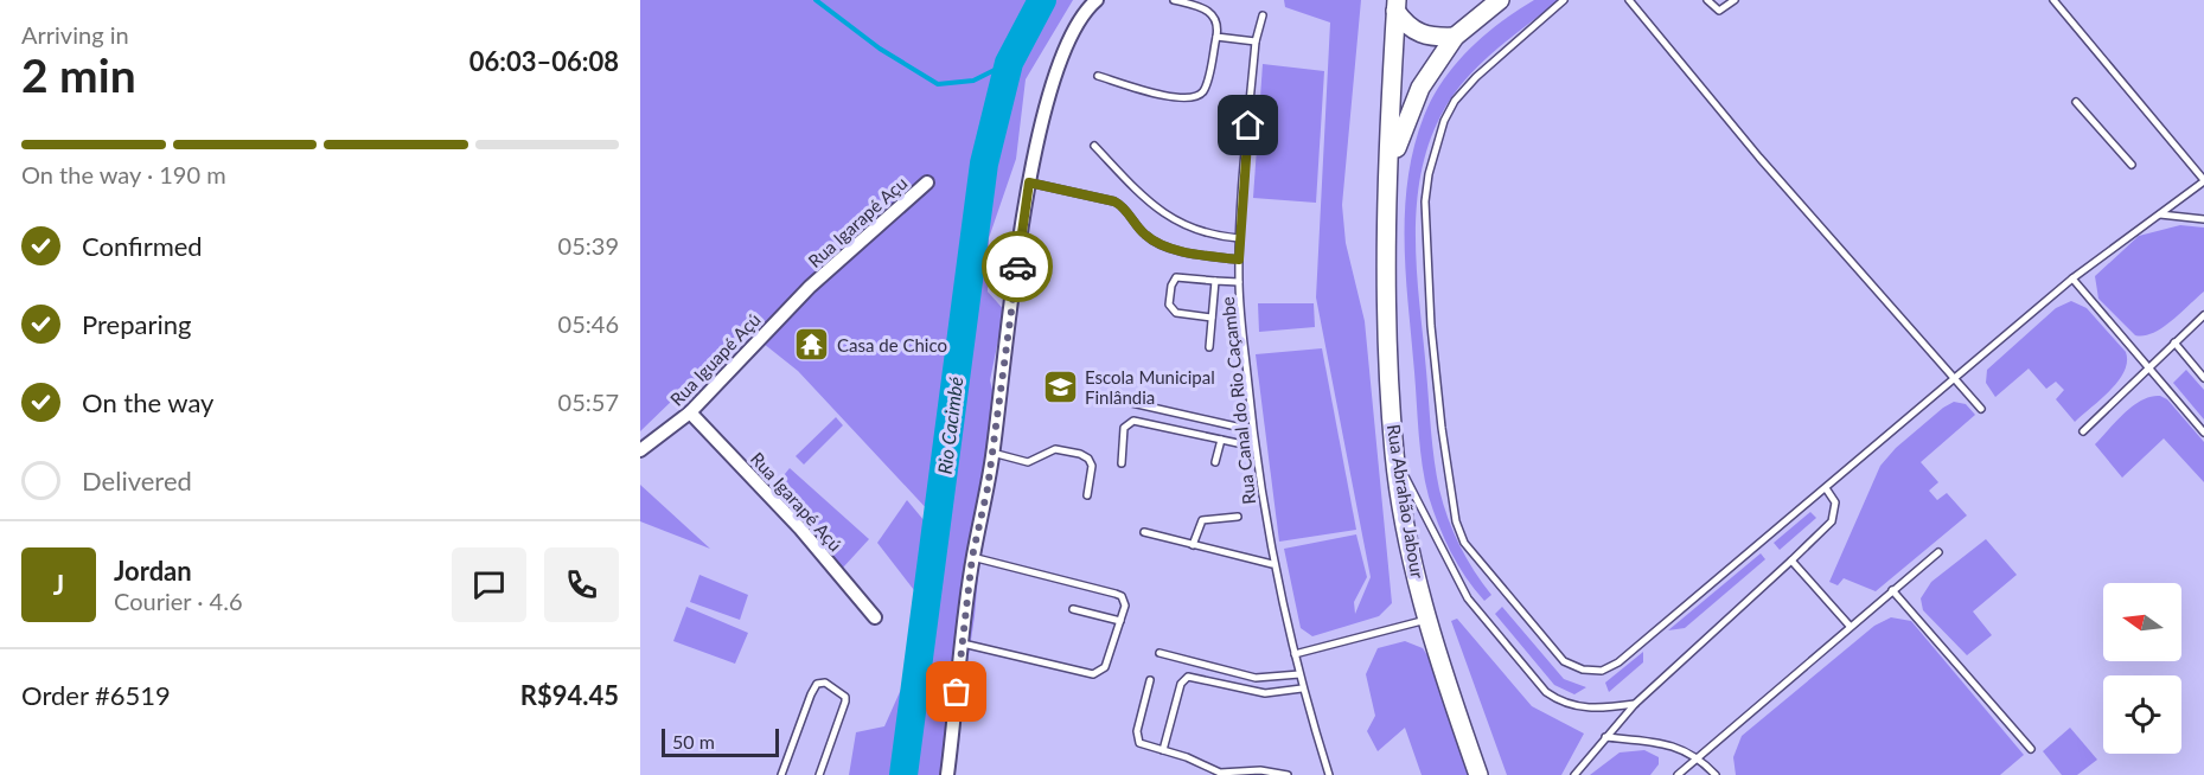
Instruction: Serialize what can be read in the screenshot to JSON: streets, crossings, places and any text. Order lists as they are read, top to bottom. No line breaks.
{"streets":{"street":["Rua Igarapé Açu","Rua Iguapé Açú","Rua Igarapé Açú","Rua Abrahão Jabour"],"lane":["Rua Canal do Rio Caçambe"]},"crossings":[["Rua Igarapé Açu","Rua Iguapé Açú"],["Rua Iguapé Açú","Rua Igarapé Açú"]],"water":["Rio Cacimbé"],"places":{"temple":["Casa de Chico"],"school or university":["Escola Municipal Finlândia"]},"scale_bar":"50 m","north":"left","page":{"heading":["2 min","Arriving in","06:03–06:08"],"panel":["Jordan","Courier · 4.6","Order #6519","R$94.45"],"bar":"On the way · 190 m","list":[["Confirmed","05:39"],["Preparing","05:46"],["On the way","05:57"],"Delivered"],"round":"J","scale":"50 m"}}
